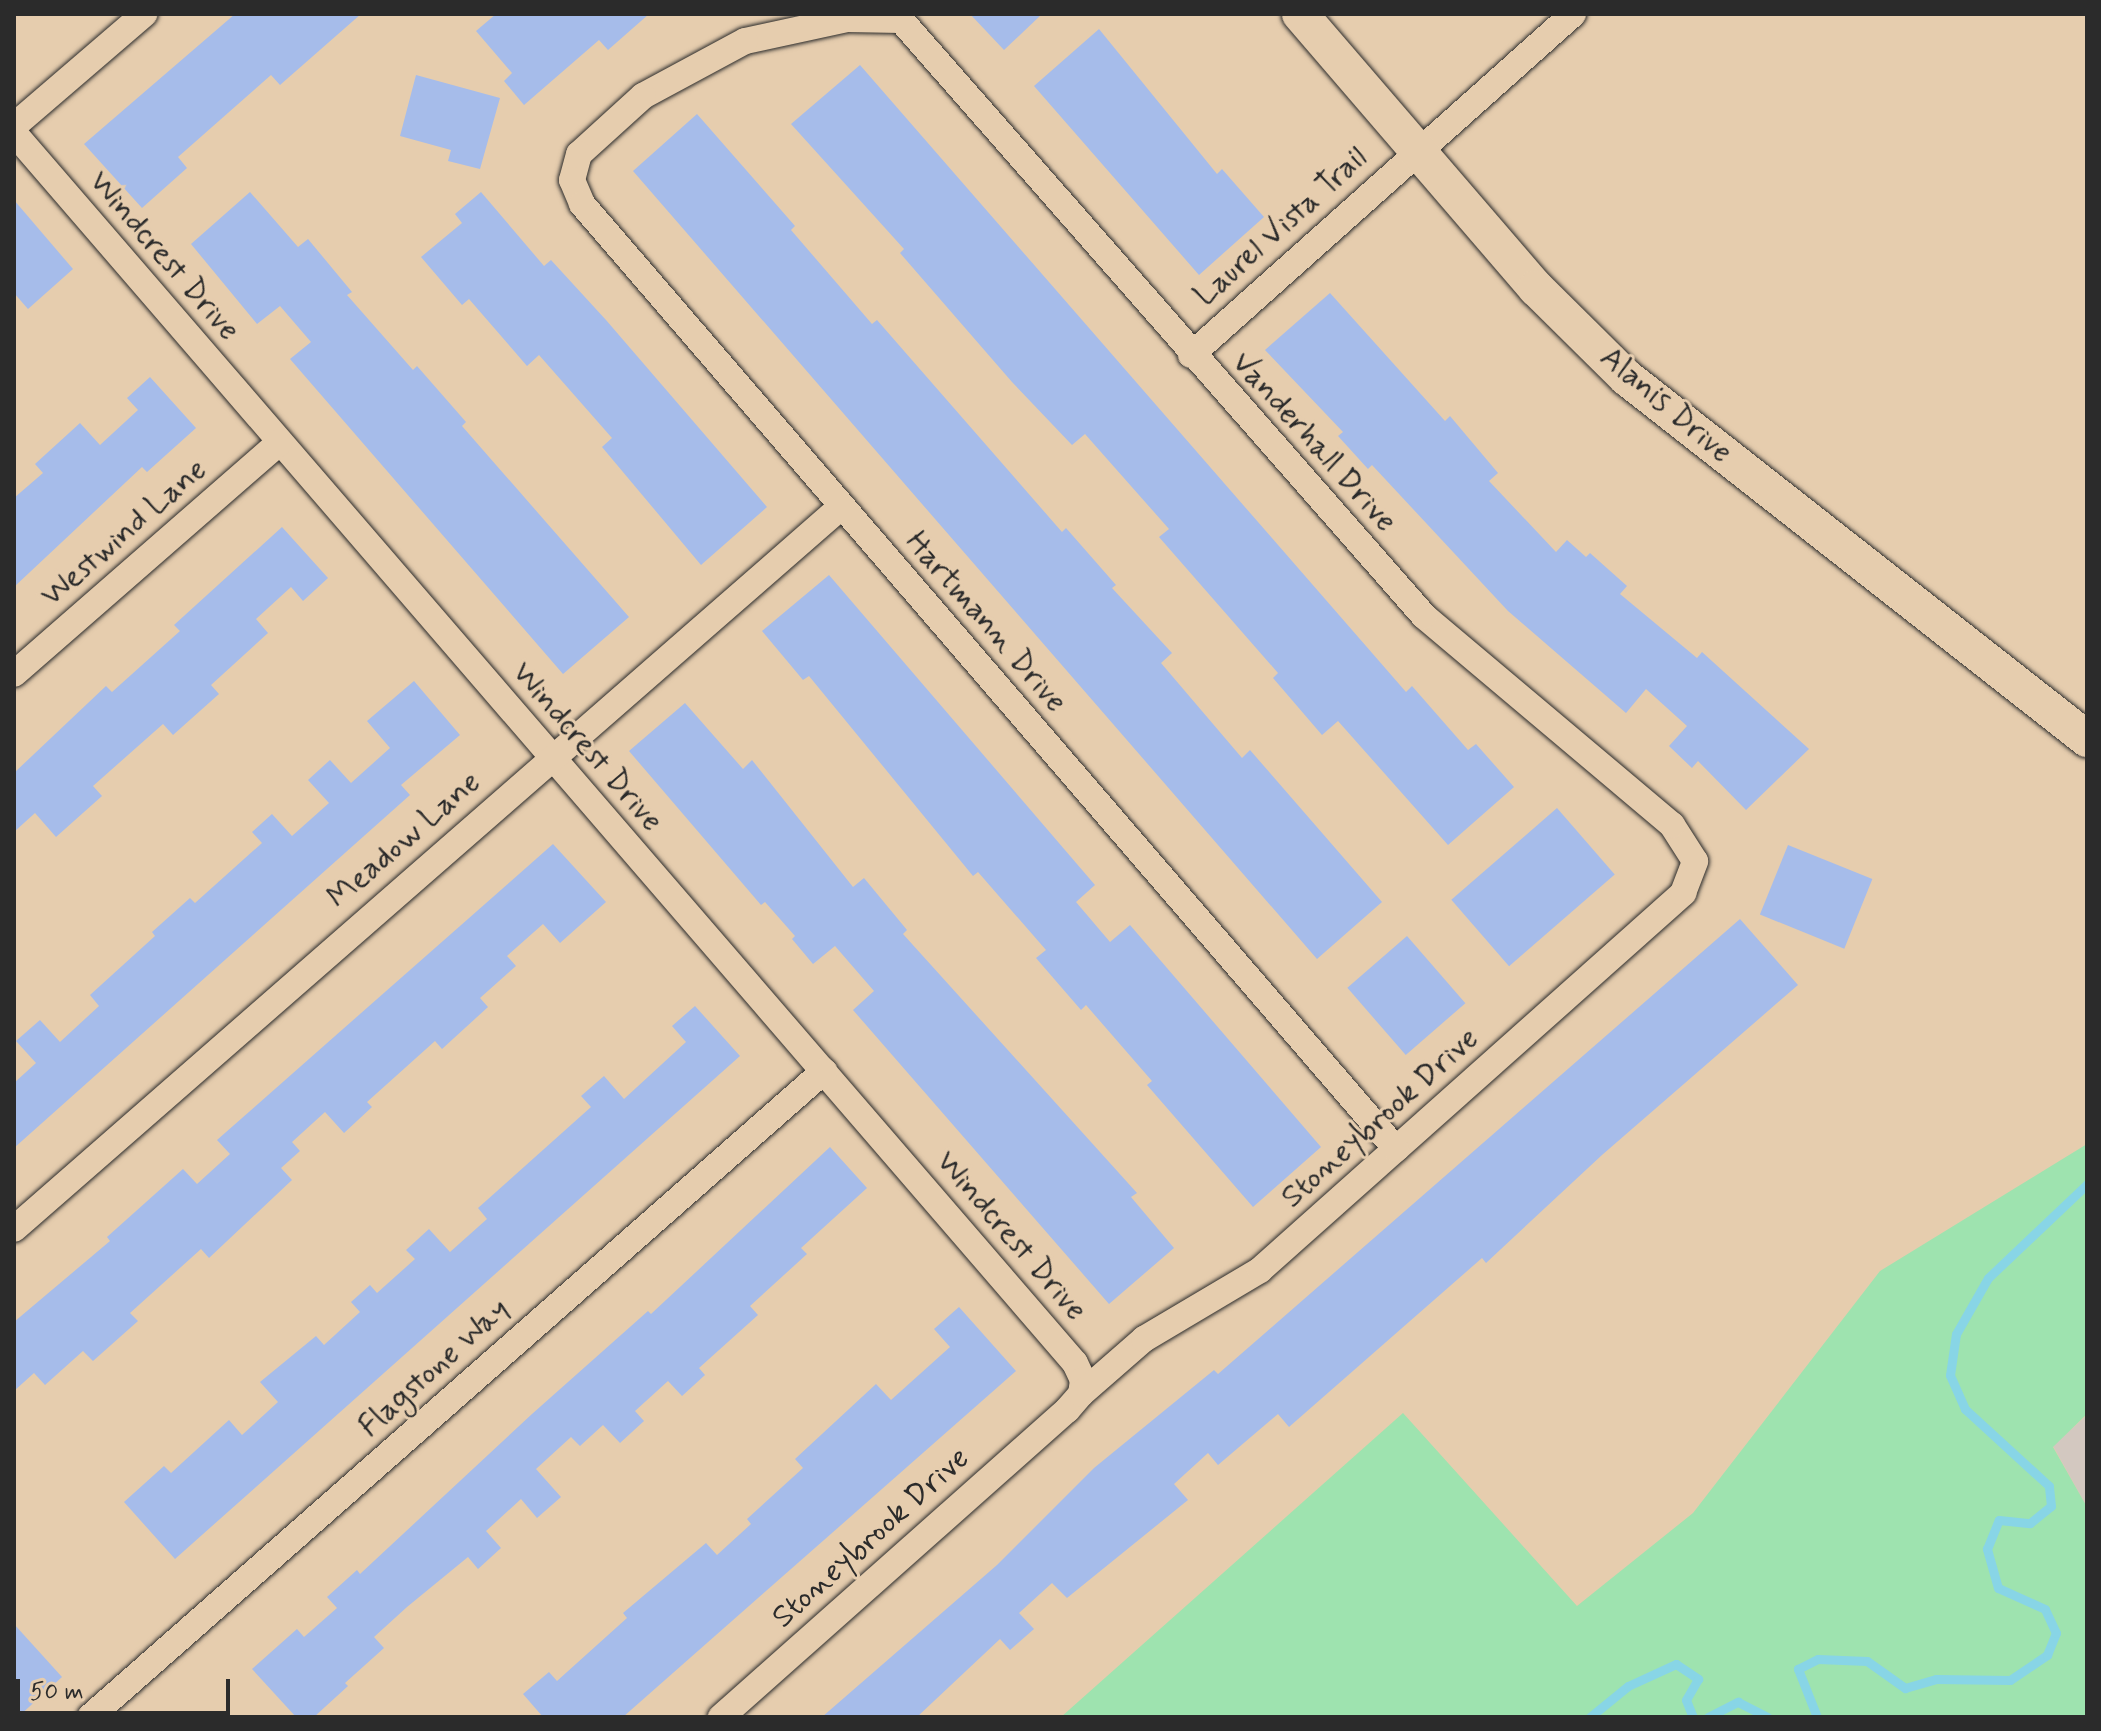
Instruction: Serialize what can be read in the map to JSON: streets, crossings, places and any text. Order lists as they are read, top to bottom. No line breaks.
{"streets":{"main road":["Alanis Drive"],"street":["Laurel Vista Trail","Windcrest Drive","Vanderhall Drive","Westwind Lane","Hartmann Drive","Meadow Lane","Stoneybrook Drive","Flagstone Way"]},"crossings":[["Laurel Vista Trail","Alanis Drive"],["Laurel Vista Trail","Vanderhall Drive"],["Windcrest Drive","Westwind Lane"],["Windcrest Drive","Meadow Lane"],["Windcrest Drive","Stoneybrook Drive"],["Windcrest Drive","Flagstone Way"],["Vanderhall Drive","Hartmann Drive"],["Vanderhall Drive","Stoneybrook Drive"],["Hartmann Drive","Meadow Lane"],["Hartmann Drive","Stoneybrook Drive"]],"scale_bar":"50 m"}
